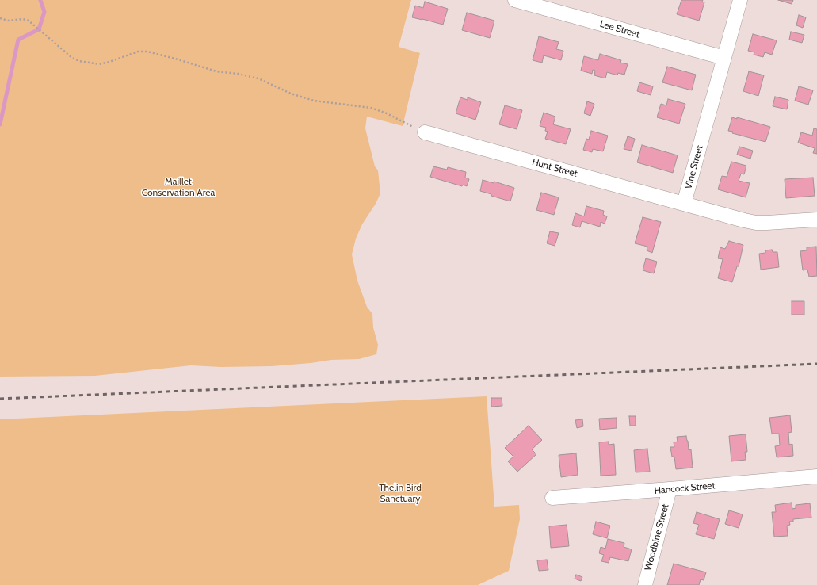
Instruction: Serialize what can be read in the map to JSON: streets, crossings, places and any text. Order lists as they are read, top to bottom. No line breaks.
{"streets":{"street":["Lee Street","Vine Street","Hunt Street","Hancock Street","Woodbine Street"]},"crossings":[["Lee Street","Vine Street"],["Vine Street","Hunt Street"],["Hancock Street","Woodbine Street"]],"parks":["Maillet Conservation Area","Thelin Bird Sanctuary"]}
